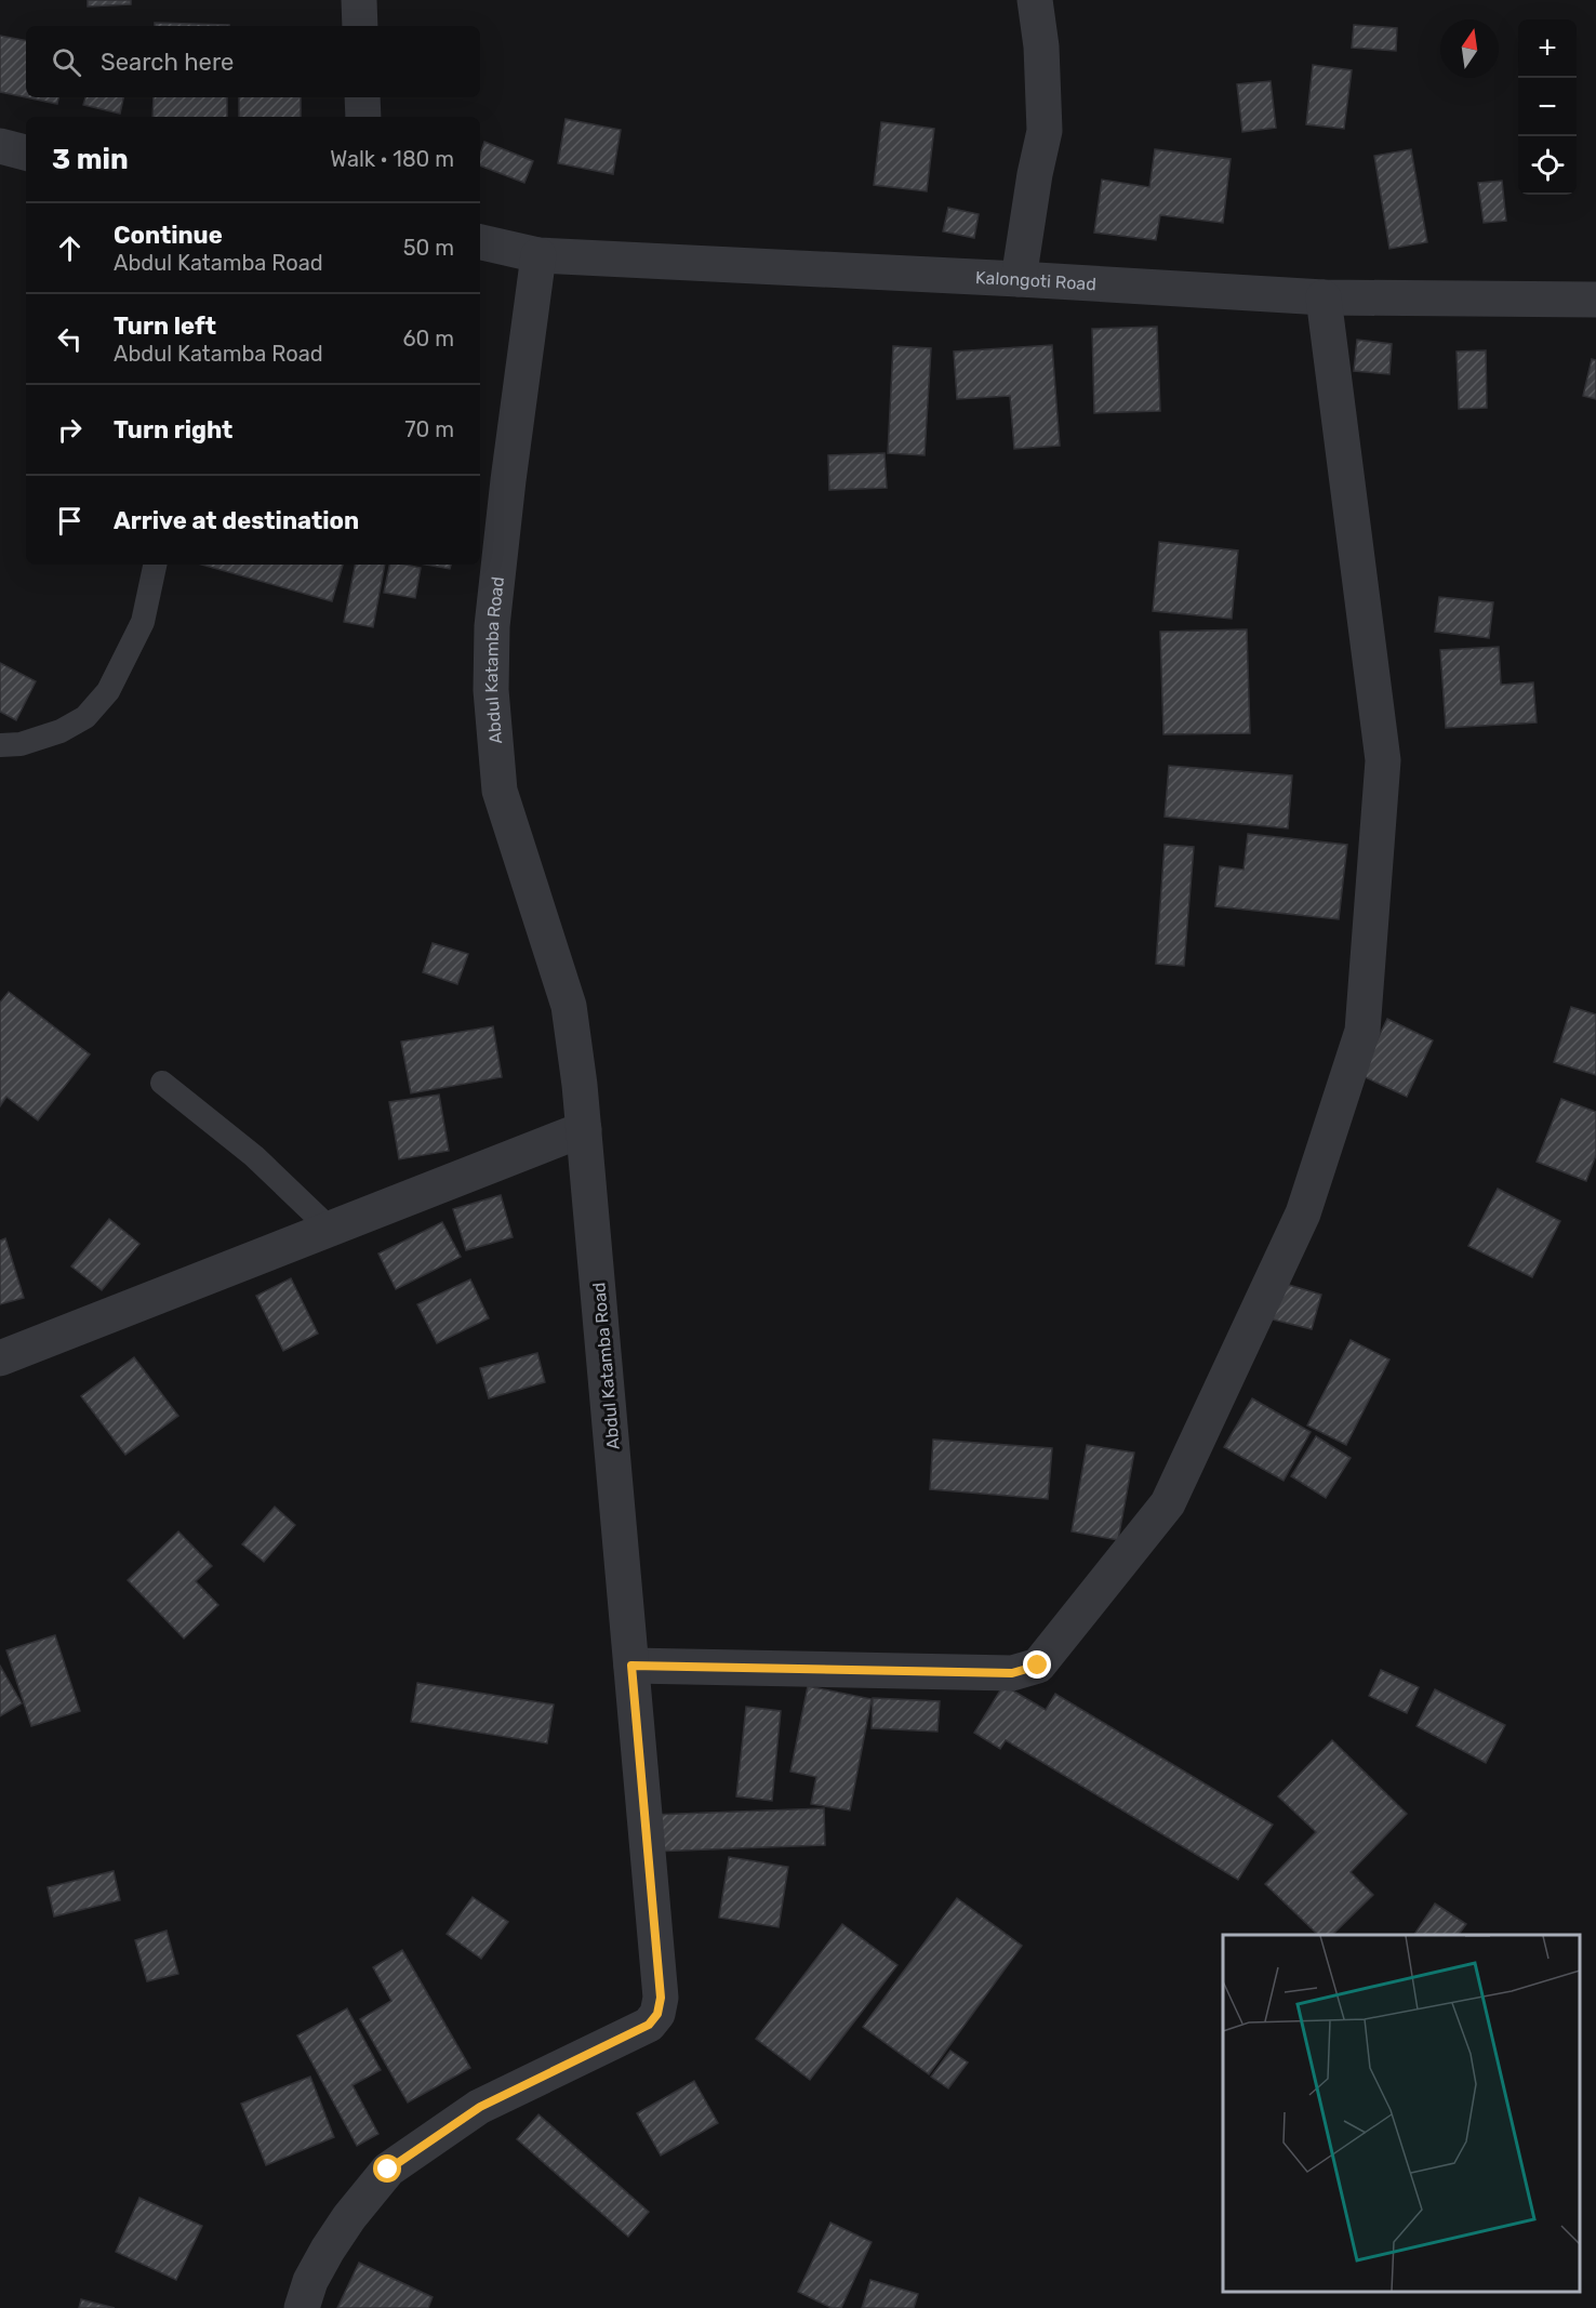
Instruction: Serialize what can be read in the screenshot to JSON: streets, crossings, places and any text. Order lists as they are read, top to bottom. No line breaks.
{"streets":{"street":["Kalongoti Road","Abdul Katamba Road"]},"crossings":[["Kalongoti Road","Abdul Katamba Road"]],"north":"top","page":{"map_buttons":["+","−"],"search":"Search here","heading":["3 min","Walk · 180 m"],"list":[["Continue","Abdul Katamba Road","50 m"],["Turn left","Abdul Katamba Road","60 m"],["Turn right","70 m"],"Arrive at destination"]}}
